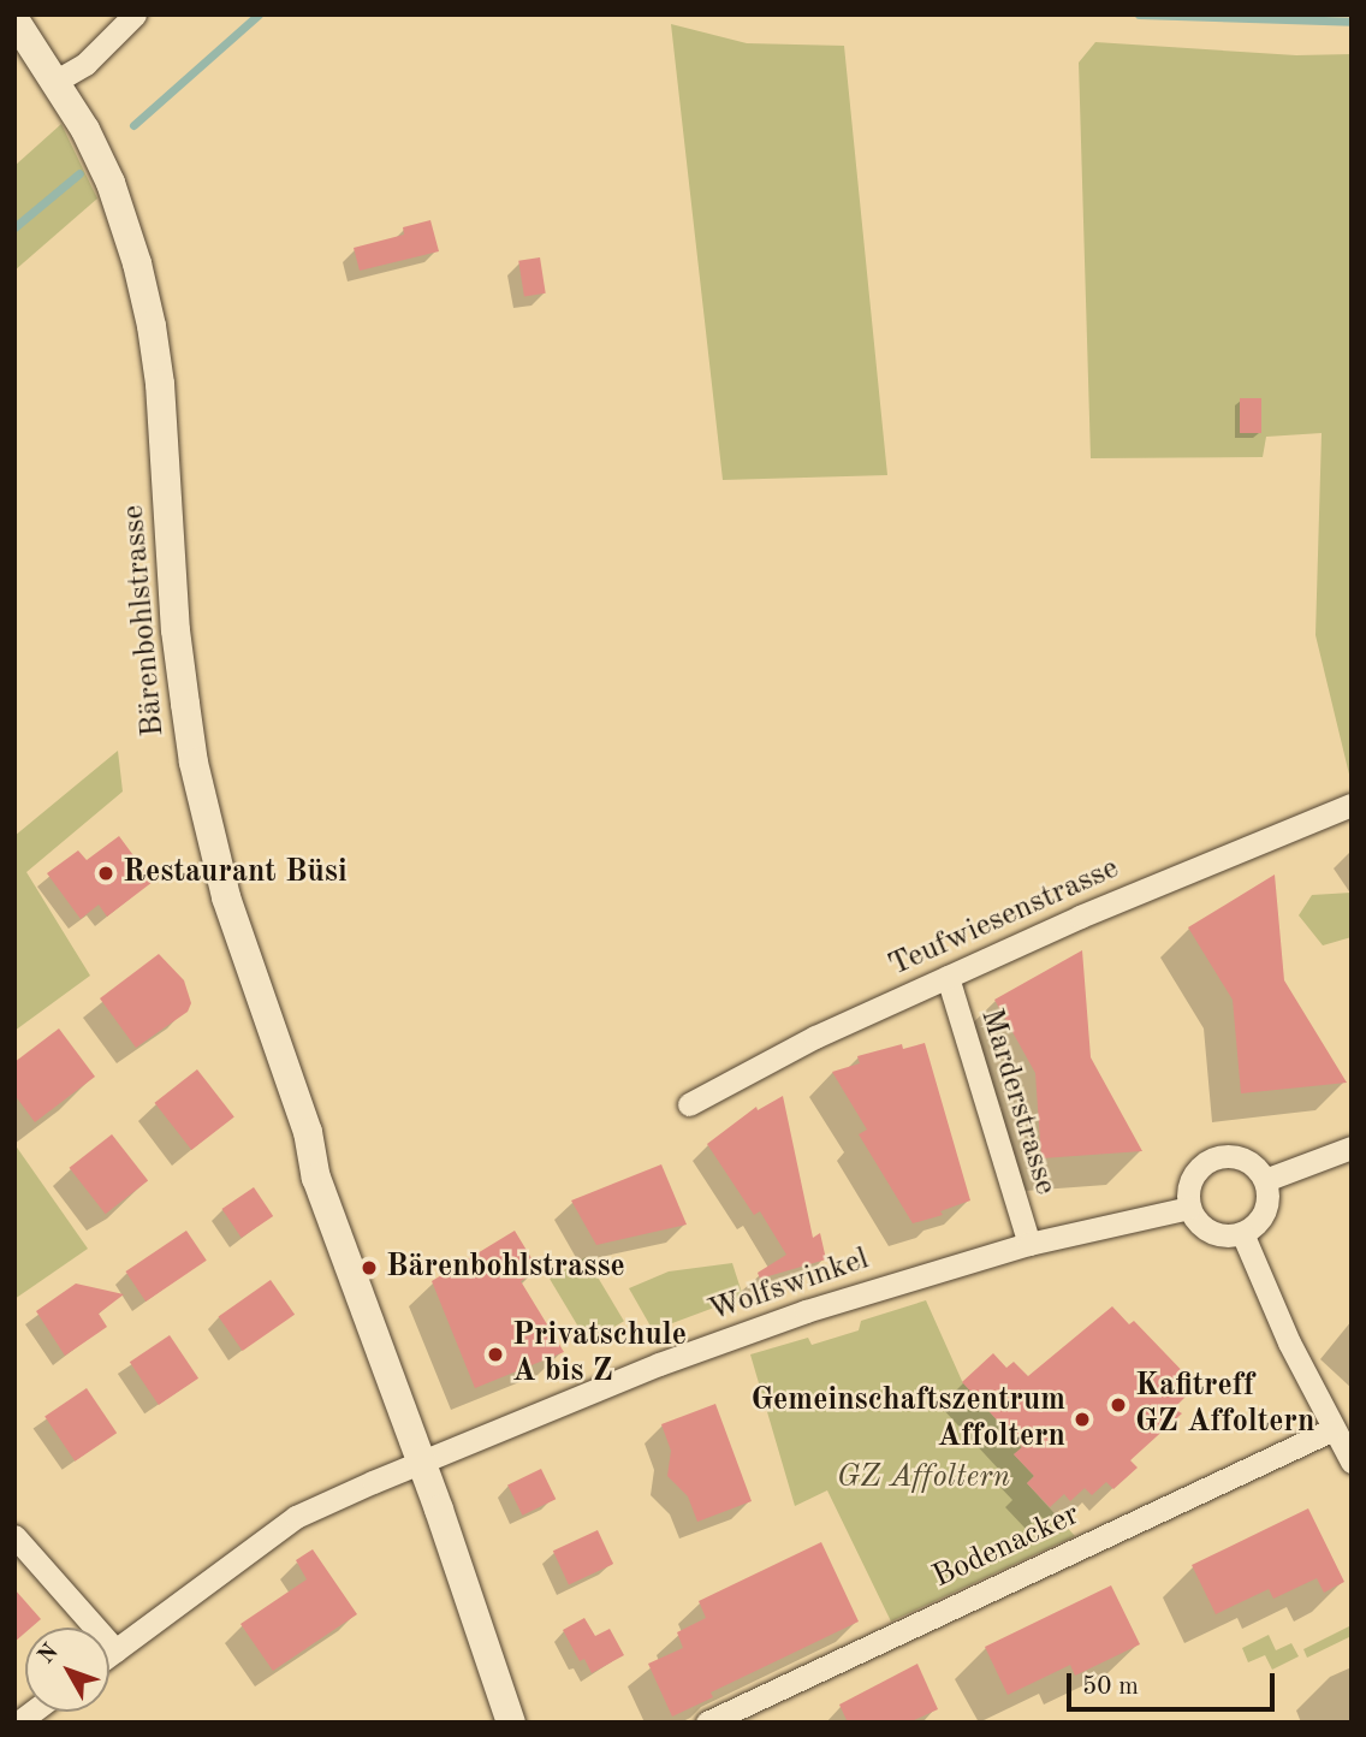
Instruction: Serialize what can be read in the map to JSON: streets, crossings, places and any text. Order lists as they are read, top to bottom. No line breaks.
{"streets":{"street":["Bärenbohlstrasse","Teufwiesenstrasse","Marderstrasse","Wolfswinkel","Bodenacker"]},"crossings":[["Bärenbohlstrasse","Wolfswinkel"],["Teufwiesenstrasse","Marderstrasse"],["Marderstrasse","Wolfswinkel"]],"parks":["GZ Affoltern"],"places":["Restaurant Büsi","Bärenbohlstrasse","Privatschule A bis Z","Kafitreff GZ Affoltern","Gemeinschaftszentrum Affoltern"],"scale_bar":"50 m","north":"top left"}
